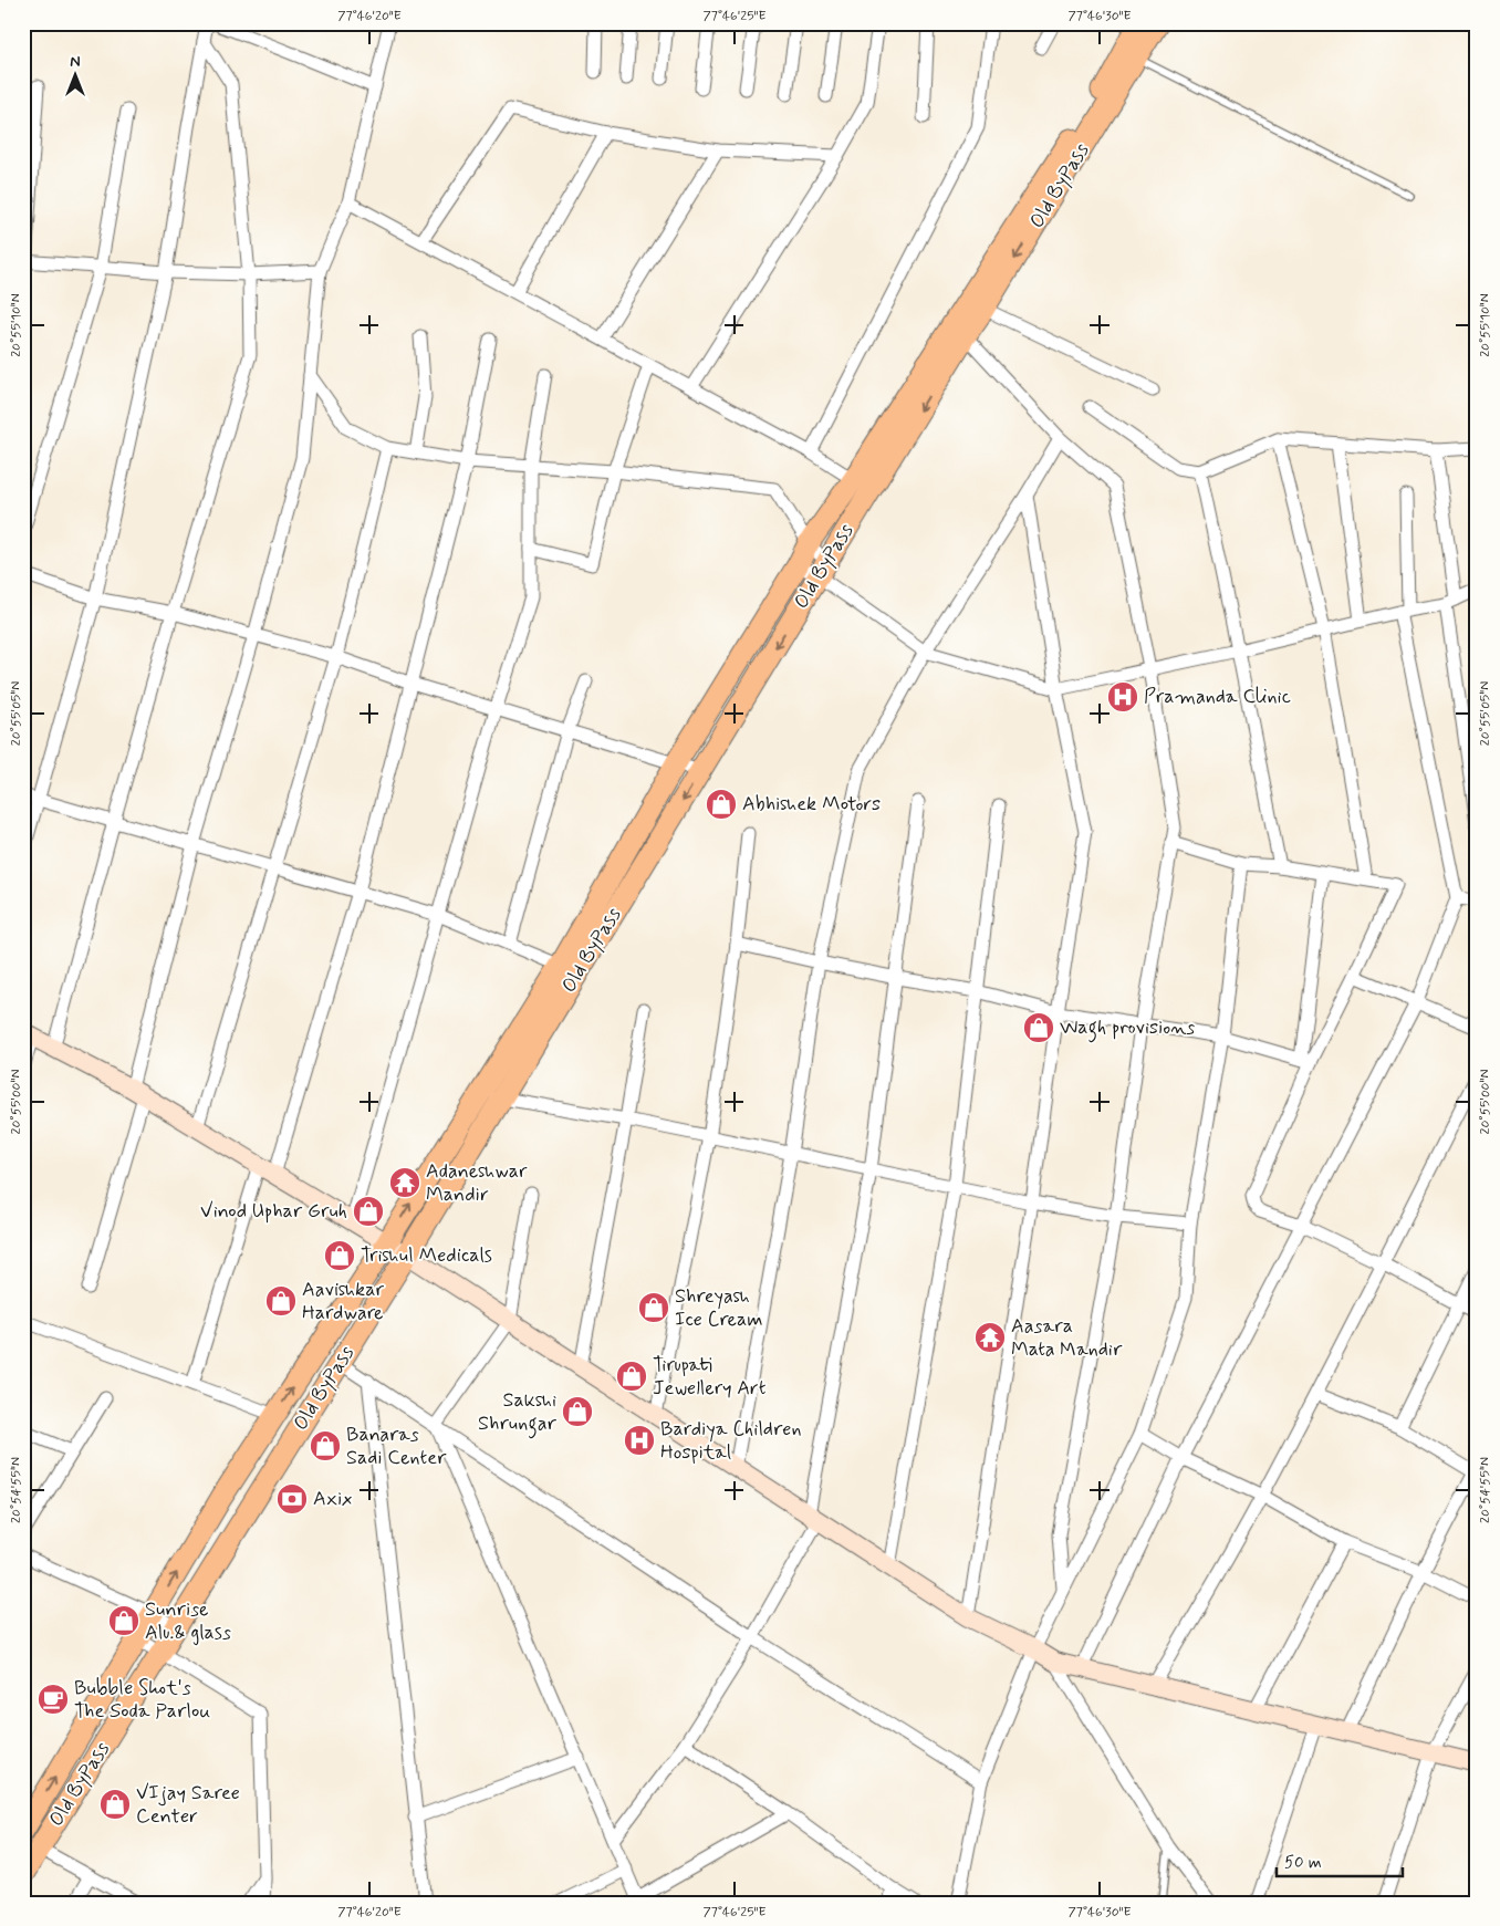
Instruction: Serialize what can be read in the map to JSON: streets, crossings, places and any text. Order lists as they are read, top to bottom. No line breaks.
{"streets":{"main road":["Old ByPass"]},"places":{"hospital":["Pramanda Clinic","Bardiya Children Hospital"],"shop":["Abhishek Motors","Wagh provisions","Vinod Uphar Gruh","Trishul Medicals","Aavishkar Hardware","Shreyash Ice Cream","Tirupati Jewellery Art","Sakshi Shrungar","Banaras Sadi Center","Sunrise Alu.& glass","VIjay Saree Center"],"temple":["Adaneshwar Mandir","Aasara Mata Mandir"],"bank":["Axix"],"cafe":["Bubble Shot's The Soda Parlou"]},"scale_bar":"50 m","north":"top","coordinates":["77°46'20\"E","77°46'25\"E","77°46'30\"E","20°55'10\"N","20°55'05\"N","20°55'00\"N","20°54'55\"N"]}
